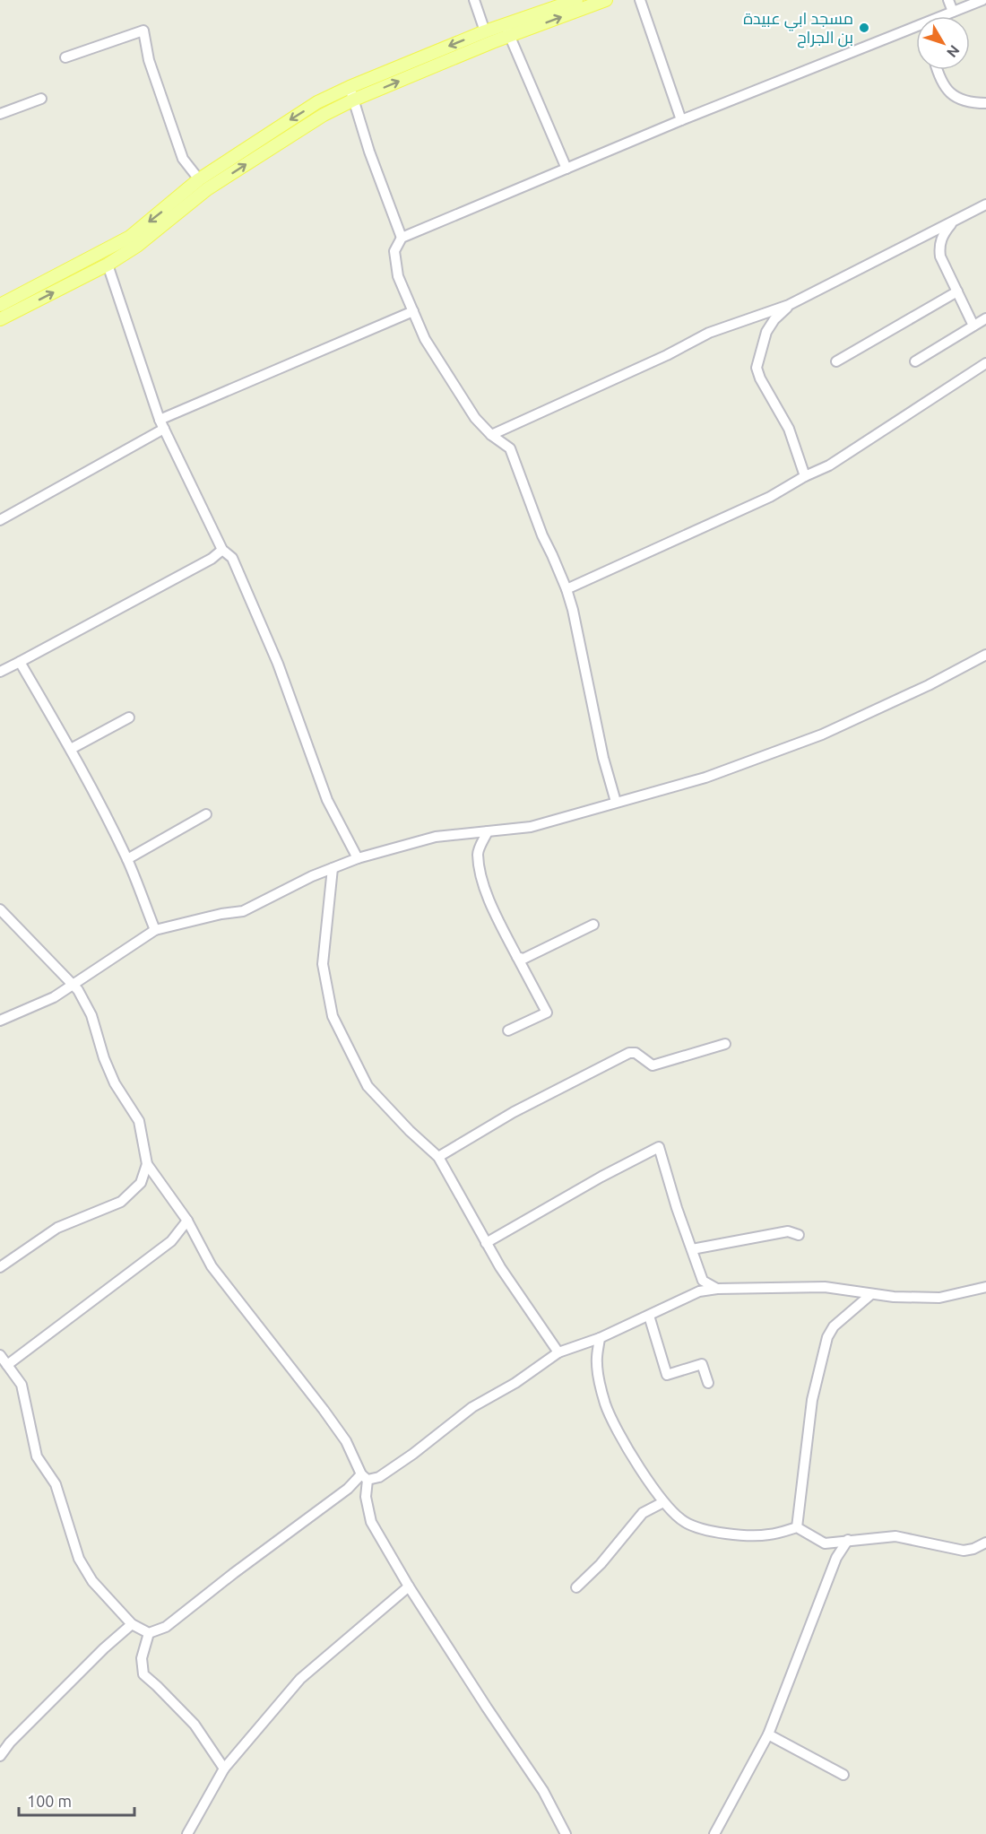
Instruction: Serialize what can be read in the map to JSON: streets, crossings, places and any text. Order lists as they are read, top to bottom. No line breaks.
{"places":["مسجد ابي عبيدة بن الجراح"],"scale_bar":"100 m","north":"bottom right"}
